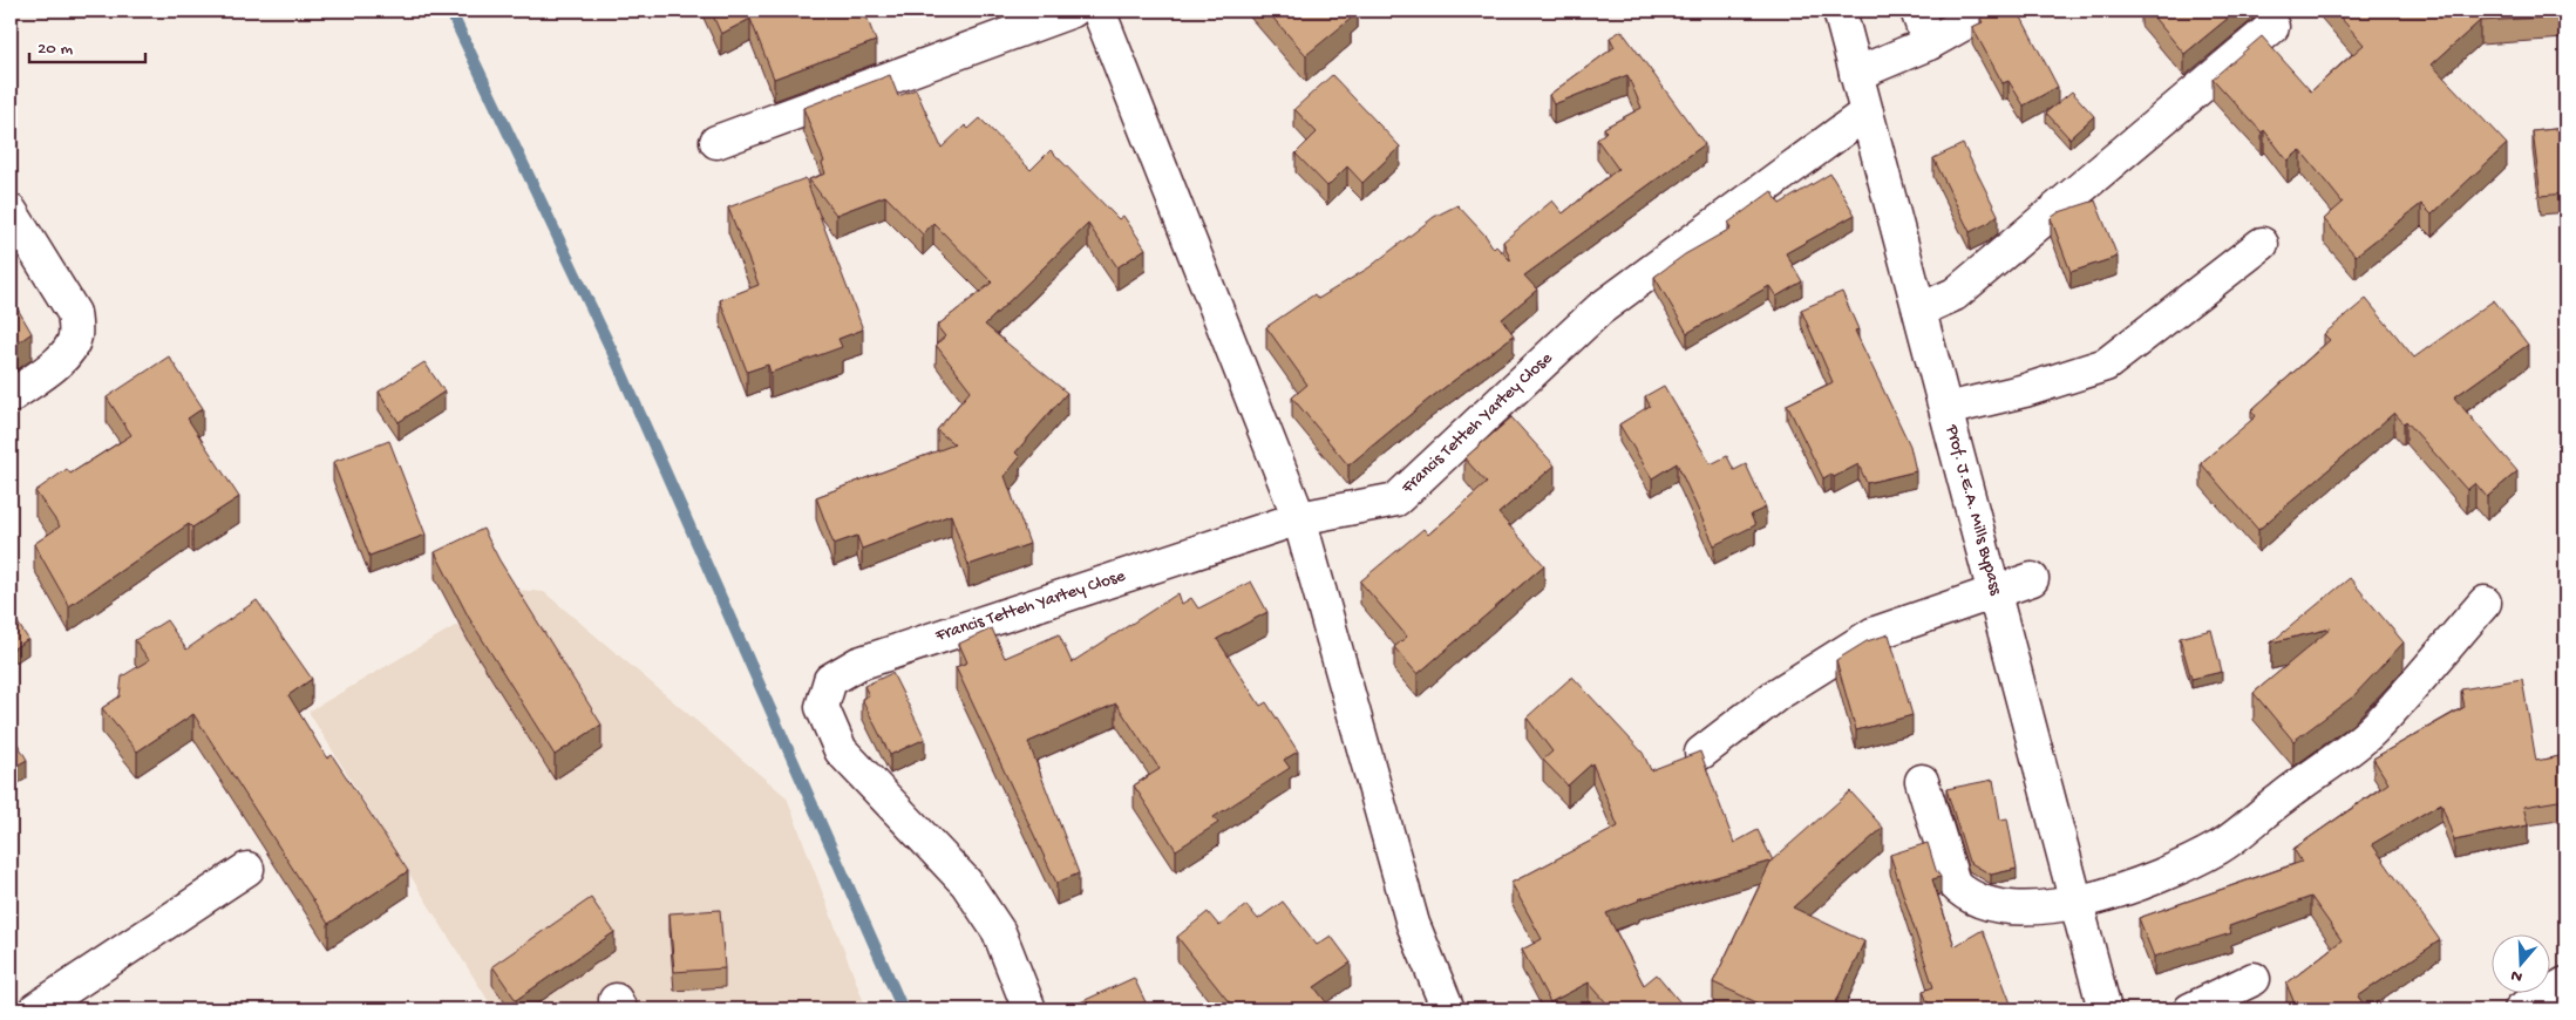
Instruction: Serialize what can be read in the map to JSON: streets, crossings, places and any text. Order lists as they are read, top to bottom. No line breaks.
{"streets":{"street":["Francis Tetteh Yartey Close","Prof. J.E.A. Mills Bypass"]},"crossings":[["Francis Tetteh Yartey Close","Prof. J.E.A. Mills Bypass"]],"scale_bar":"20 m","north":"bottom"}
